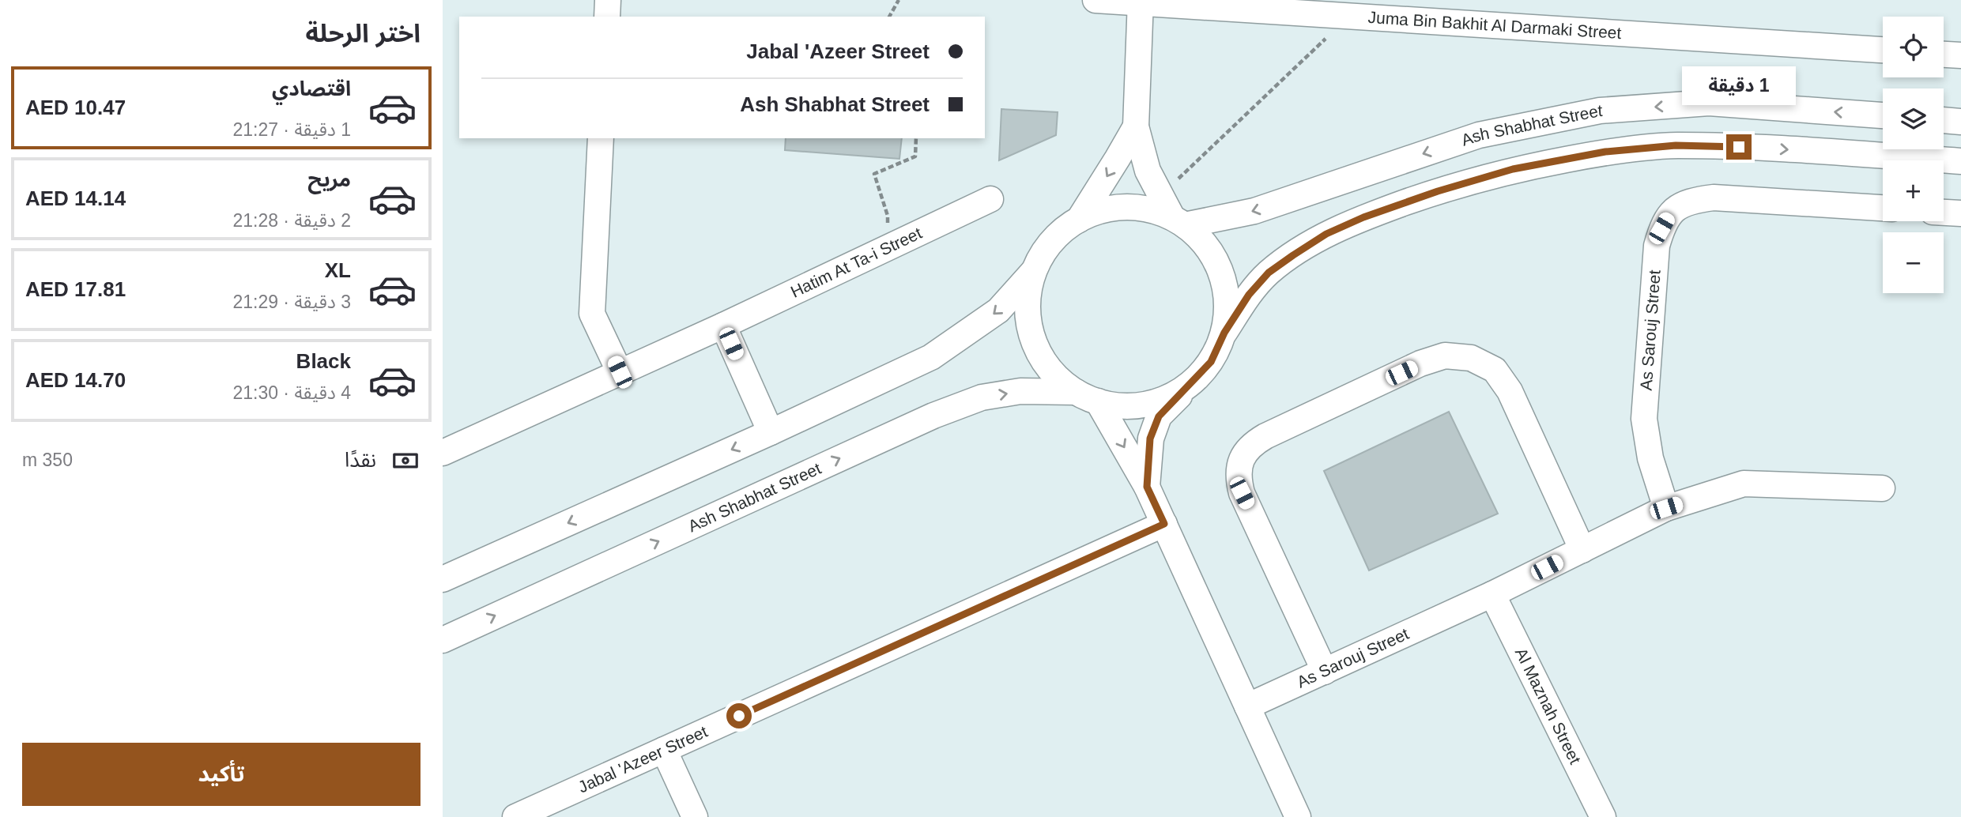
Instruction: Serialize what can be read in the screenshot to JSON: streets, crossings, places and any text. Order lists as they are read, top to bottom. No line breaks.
{"streets":{"street":["Juma Bin Bakhit Al Darmaki Street","Ash Shabhat Street","Hatim At Ta-i Street","As Sarouj Street","Al Maznah Street","Jabal 'Azeer Street"]},"crossings":[["As Sarouj Street","Al Maznah Street"]],"page":{"heading":"اختر الرحلة","map_buttons":["+","−"],"banner":["Jabal 'Azeer Street","Ash Shabhat Street"],"bubble":"1 دقيقة","list":[{"name":"اقتصادي","note":"1 دقيقة · 21:27","value":"AED 10.47"},{"name":"مريح","note":"2 دقيقة · 21:28","value":"AED 14.14"},{"name":"XL","note":"3 دقيقة · 21:29","value":"AED 17.81"},{"name":"Black","note":"4 دقيقة · 21:30","value":"AED 14.70"}],"pay":["نقدًا","350 m"],"buttons":"تأكيد"}}
